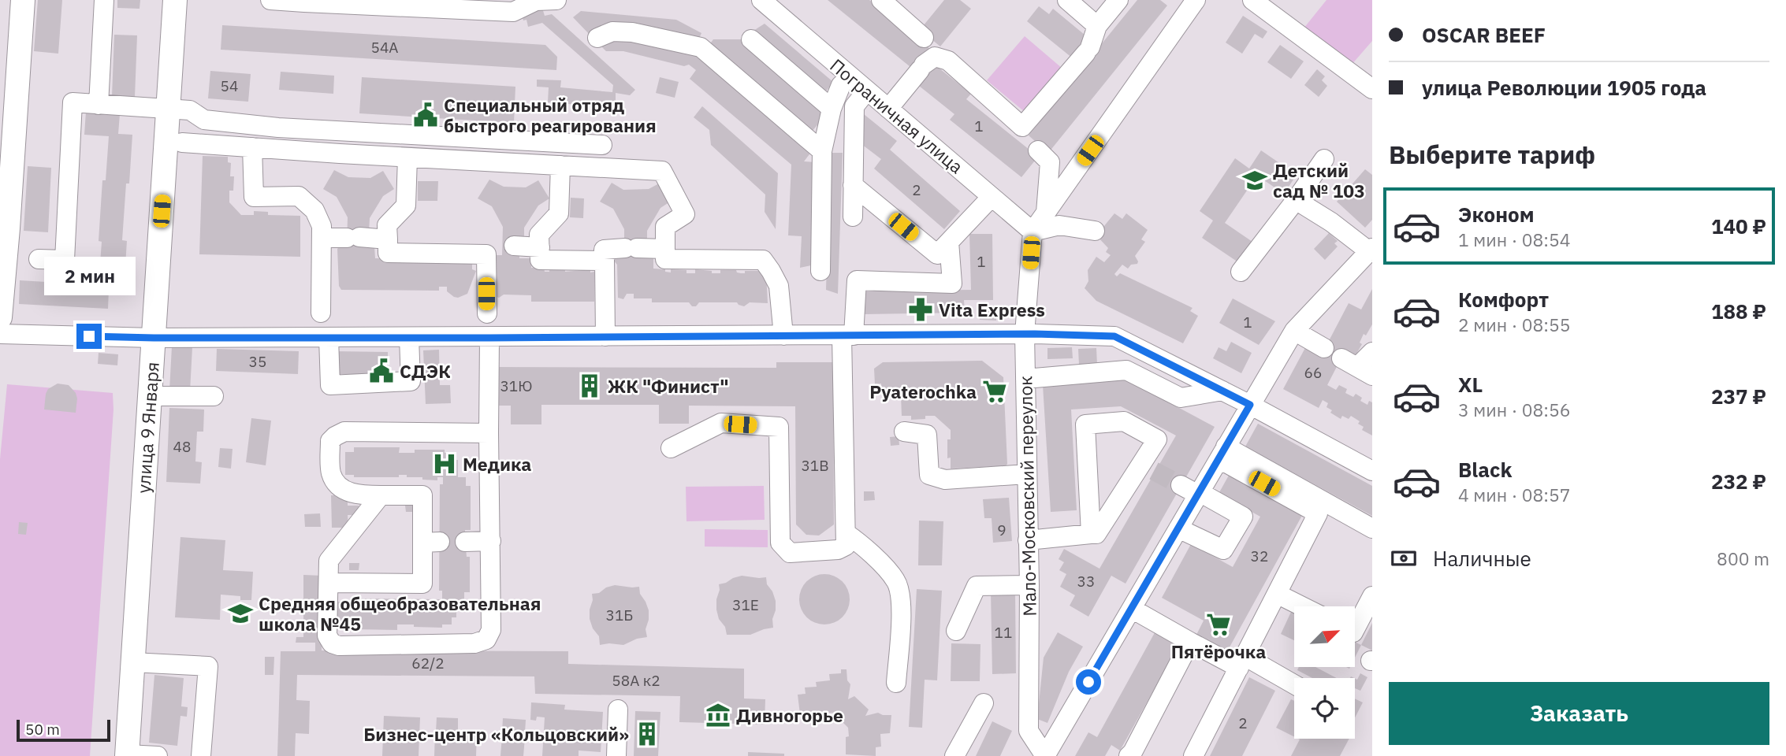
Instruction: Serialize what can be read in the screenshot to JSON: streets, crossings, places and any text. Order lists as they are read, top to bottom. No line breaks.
{"streets":{"main road":["улица 9 Января"],"street":["Пограничная улица","Мало-Московский переулок"]},"crossings":[["Пограничная улица","Мало-Московский переулок"]],"places":{"public building":["Специальный отряд быстрого реагирования","СДЭК"],"school or university":["Детский сад № 103","Средняя общеобразовательная школа №45"],"pharmacy":["Vita Express"],"building":["ЖК \"Финист\"","Бизнес-центр «Кольцовский»"],"supermarket":["Pyaterochka","Пятёрочка"],"hospital":["Медика"],"museum":["Дивногорье"]},"house_numbers":["54А","54","1","2","1","1","35","66","31Ю","48","31В","9","32","33","31Е","31Б","11","62/2","58А к2","2"],"scale_bar":"50 m","north":"top right","page":{"banner":["OSCAR BEEF","улица Революции 1905 года"],"heading":"Выберите тариф","list":[{"name":"Эконом","note":"1 мин · 08:54","value":"140 ₽"},{"name":"Комфорт","note":"2 мин · 08:55","value":"188 ₽"},{"name":"XL","note":"3 мин · 08:56","value":"237 ₽"},{"name":"Black","note":"4 мин · 08:57","value":"232 ₽"}],"bubble":"2 мин","pay":["Наличные","800 m"],"buttons":"Заказать","scale":"50 m"}}
